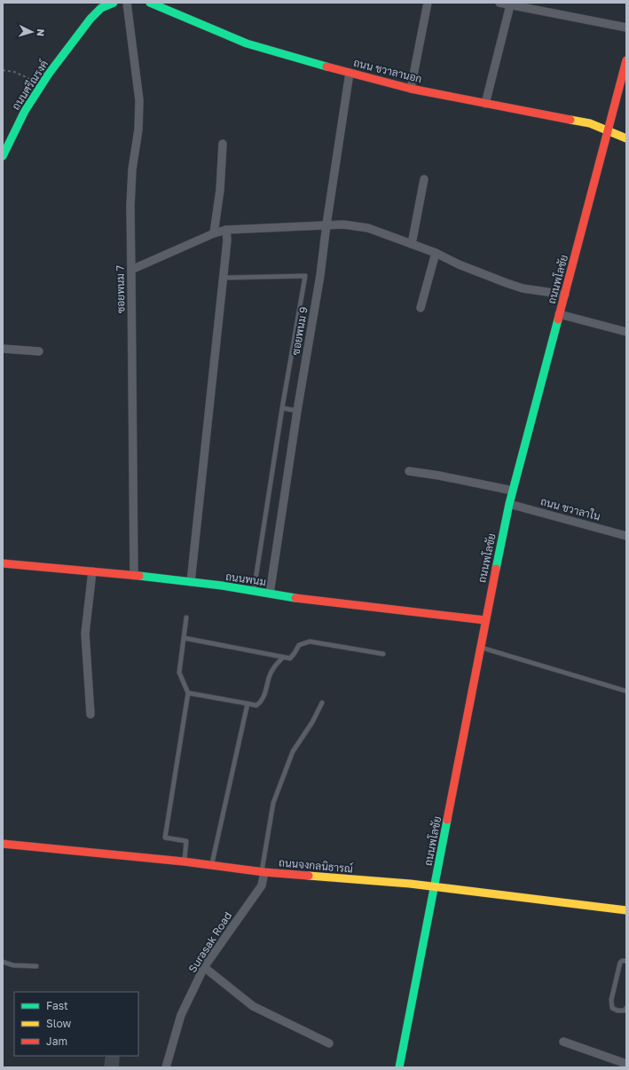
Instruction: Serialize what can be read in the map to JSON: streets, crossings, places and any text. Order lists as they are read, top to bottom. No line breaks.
{"streets":{"street":["ถนน ชวาลานอก","ถนนศรีณรงค์","ถนนพโลชัย","ซอยพนม 7","ซอยพนม 9","ถนน ชวาลาใน","ถนนพนม","ถนนจงกลนิธารณ์","Surasak Road"]},"crossings":[["ถนน ชวาลานอก","ถนนพโลชัย"],["ถนน ชวาลานอก","ซอยพนม 9"],["ถนนพโลชัย","ถนน ชวาลาใน"],["ถนนพโลชัย","ถนนพนม"],["ถนนพโลชัย","ถนนจงกลนิธารณ์"],["ซอยพนม 7","ถนนพนม"],["ซอยพนม 9","ถนนพนม"],["ถนนจงกลนิธารณ์","Surasak Road"]],"legend":["Fast","Slow","Jam"],"north":"right"}
